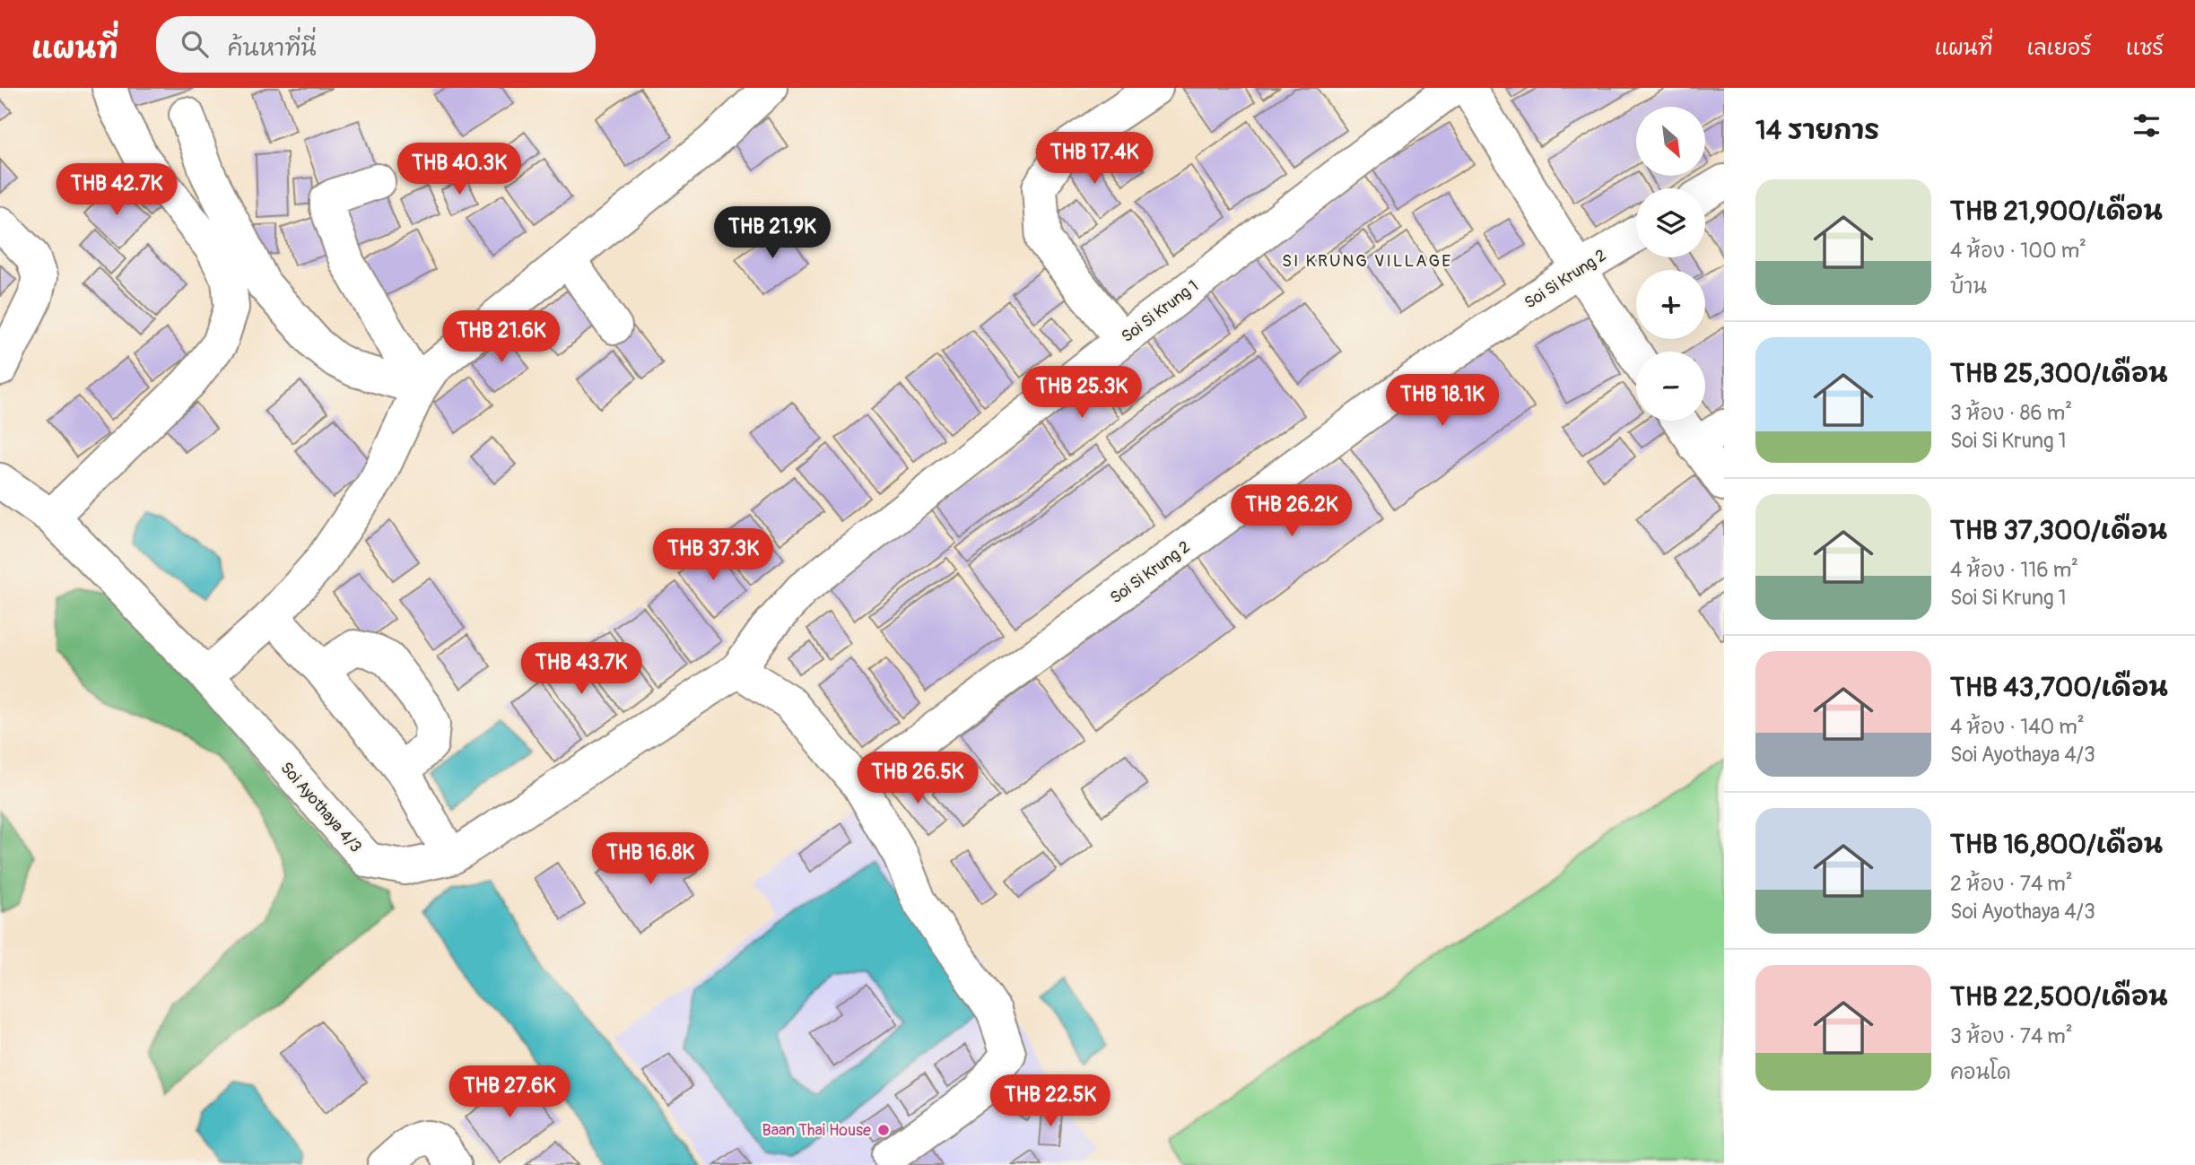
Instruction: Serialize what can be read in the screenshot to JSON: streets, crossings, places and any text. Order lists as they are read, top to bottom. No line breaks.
{"streets":{"street":["Soi Si Krung 2","Soi Si Krung 1","Soi Ayothaya 4/3"]},"crossings":[["Soi Si Krung 1","Soi Ayothaya 4/3"]],"districts":["SI KRUNG VILLAGE"],"places":["Baan Thai House"],"north":"bottom right","page":{"header":"แผนที่","search":"ค้นหาที่นี่","nav":["แผนที่","เลเยอร์","แชร์"],"heading":"14 รายการ","map_buttons":["+","−"],"price":["THB 17.4K","THB 40.3K","THB 42.7K","THB 21.9K","THB 21.6K","THB 25.3K","THB 18.1K","THB 26.2K","THB 37.3K","THB 43.7K","THB 26.5K","THB 16.8K","THB 27.6K","THB 22.5K"],"list":[{"name":"THB 21,900/เดือน","note":"4 ห้อง · 100 m² · บ้าน"},{"name":"THB 25,300/เดือน","note":"3 ห้อง · 86 m² · Soi Si Krung 1"},{"name":"THB 37,300/เดือน","note":"4 ห้อง · 116 m² · Soi Si Krung 1"},{"name":"THB 43,700/เดือน","note":"4 ห้อง · 140 m² · Soi Ayothaya 4/3"},{"name":"THB 16,800/เดือน","note":"2 ห้อง · 74 m² · Soi Ayothaya 4/3"},{"name":"THB 22,500/เดือน","note":"3 ห้อง · 74 m² · คอนโด"}]}}
